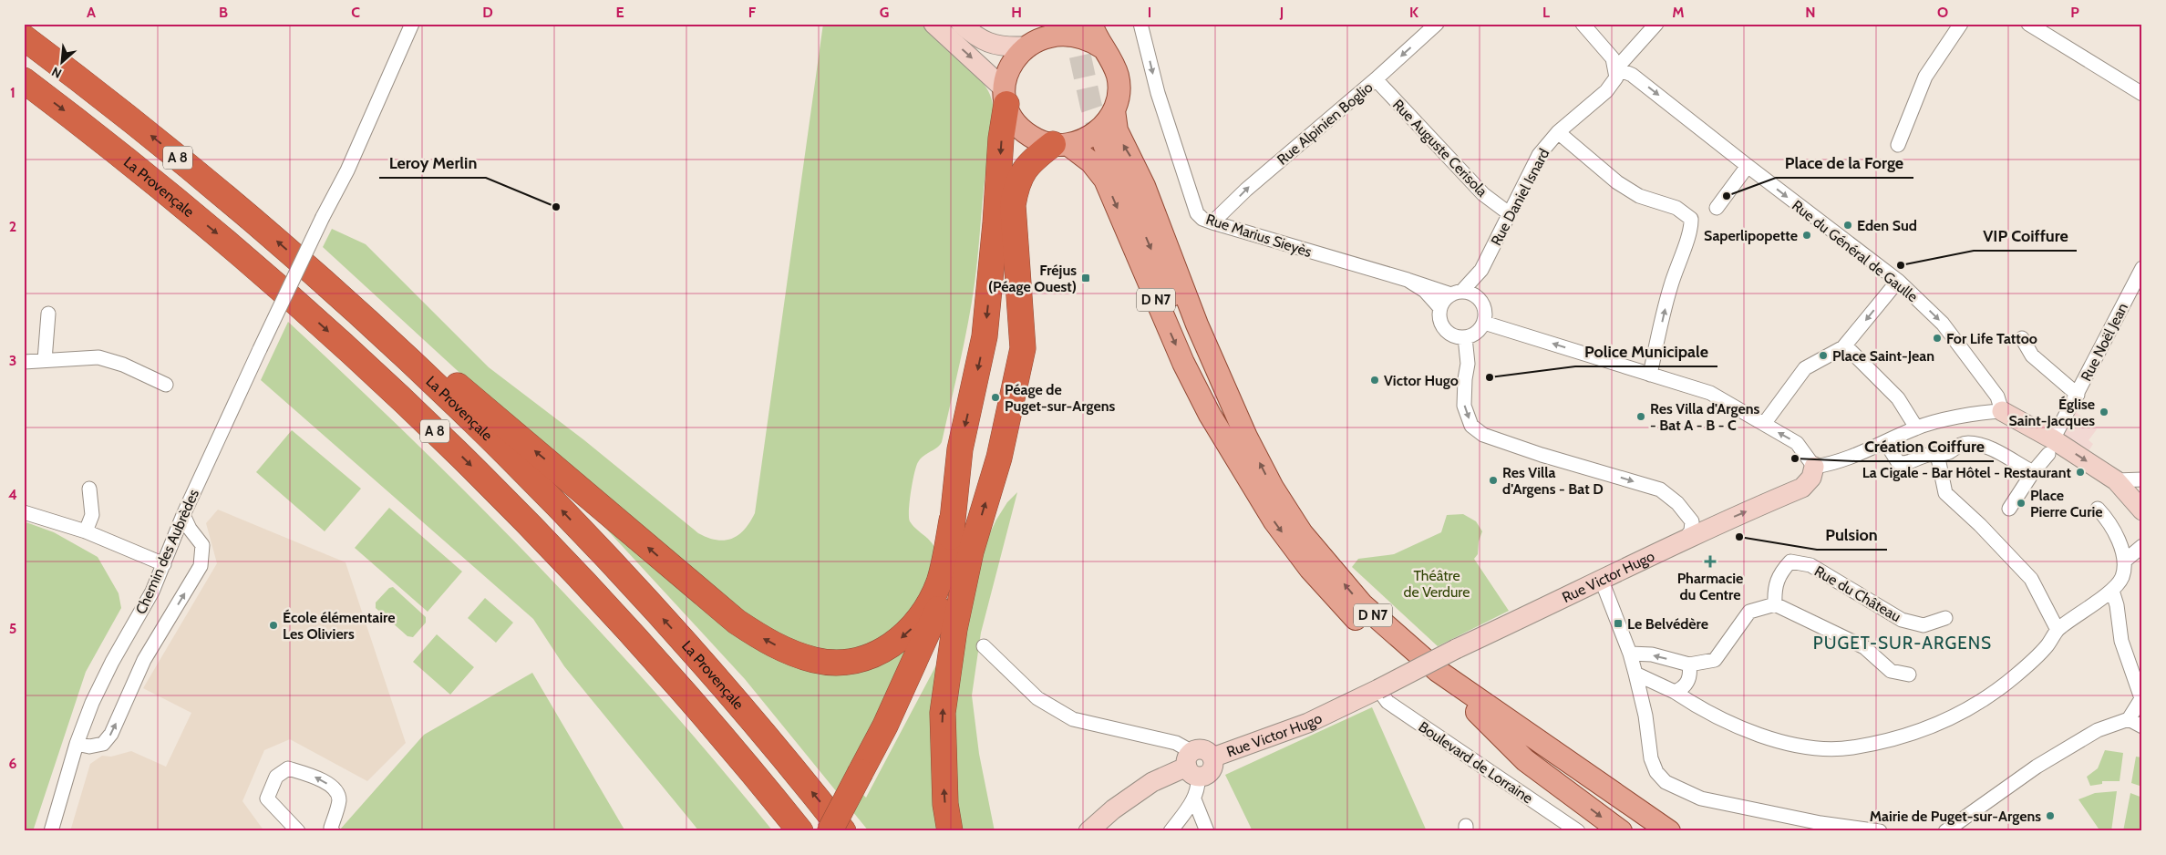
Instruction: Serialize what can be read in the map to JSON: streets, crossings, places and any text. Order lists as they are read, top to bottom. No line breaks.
{"streets":{"highway":["A 8","La Provençale"],"main road":["D N7"],"street":["Rue Alpinien Boglio","Rue Auguste Cerisola","Rue Daniel Isnard","Rue Marius Sieyès","Rue du Général de Gaulle","Rue Noël Jean","Chemin des Aubrèdes","Rue Victor Hugo","Rue du Château","Boulevard de Lorraine"]},"crossings":[["Rue Alpinien Boglio","Rue Auguste Cerisola"],["Rue Alpinien Boglio","Rue Marius Sieyès"],["Rue Auguste Cerisola","Rue Daniel Isnard"],["Rue Daniel Isnard","Rue Marius Sieyès"],["Rue Daniel Isnard","Rue du Général de Gaulle"],["Rue Victor Hugo","Boulevard de Lorraine"]],"one_way":["Rue Marius Sieyès"],"districts":["PUGET-SUR-ARGENS"],"parks":["Théâtre de Verdure"],"places":{"other":["Place de la Forge","Leroy Merlin","Eden Sud","Saperlipopette","VIP Coiffure","For Life Tattoo","Place Saint-Jean","Police Municipale","Victor Hugo","Péage de Puget-sur-Argens","Église Saint-Jacques","Res Villa d'Argens - Bat A - B - C","Création Coiffure","La Cigale - Bar Hôtel - Restaurant","Res Villa d'Argens - Bat D","Place Pierre Curie","Pulsion","École élémentaire Les Oliviers","Mairie de Puget-sur-Argens"],"transit":["Fréjus (Péage Ouest)","Le Belvédère"],"health":["Pharmacie du Centre"]},"north":"bottom left","grid":{"columns":["A","B","C","D","E","F","G","H","I","J","K","L","M","N","O","P"],"rows":["1","2","3","4","5","6"]}}
